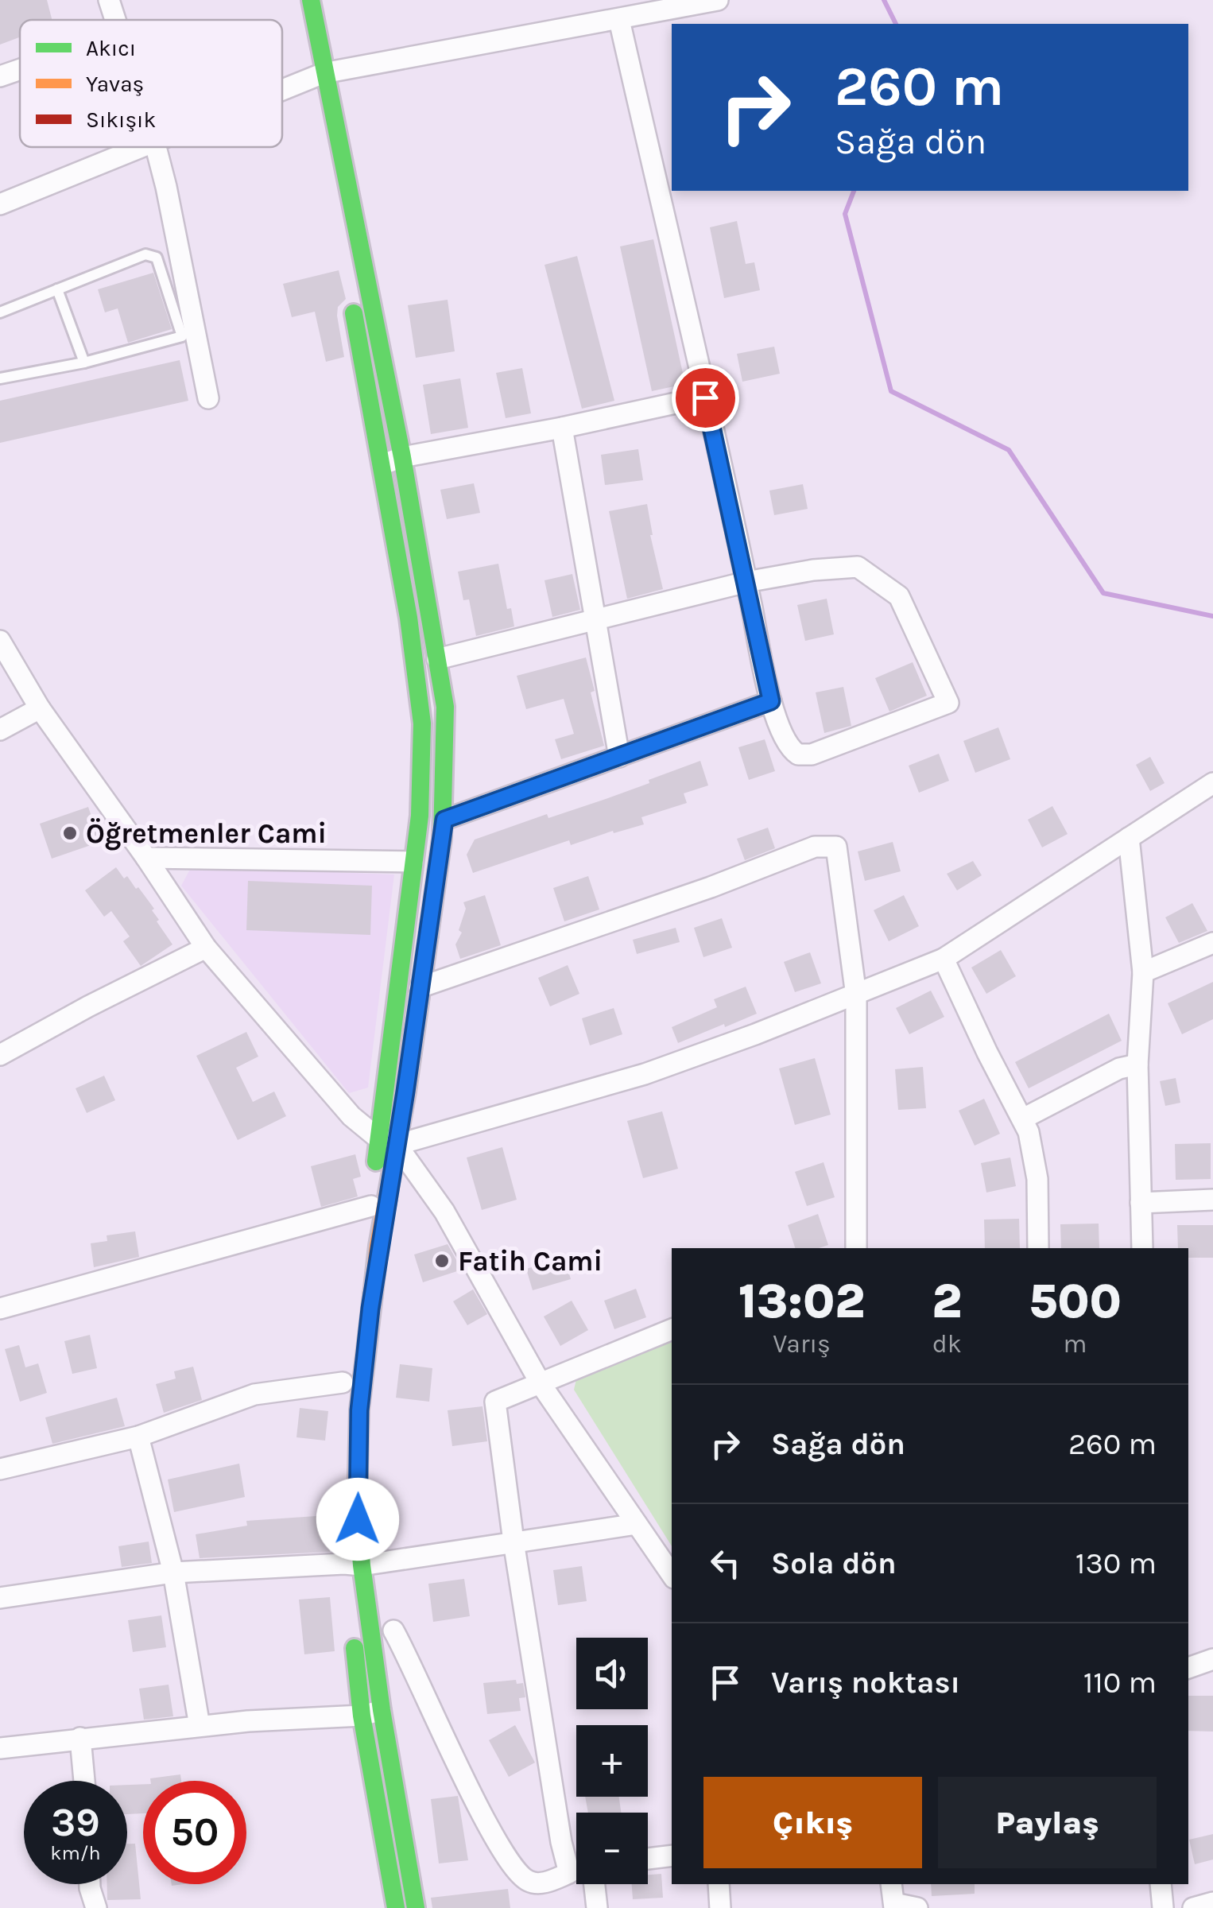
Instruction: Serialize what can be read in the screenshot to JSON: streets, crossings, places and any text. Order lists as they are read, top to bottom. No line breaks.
{"places":["Öğretmenler Cami","Fatih Cami"],"legend":["Akıcı","Yavaş","Sıkışık"],"page":{"turn":["260 m","Sağa dön"],"eta":["13:02","Varış","2","dk","500","m"],"list":[{"name":"Sağa dön","value":"260 m"},{"name":"Sola dön","value":"130 m"},{"name":"Varış noktası","value":"110 m"}],"map_buttons":["+","−"],"buttons":["Çıkış","Paylaş"],"speed":"39 km/h","limit":"50"}}
